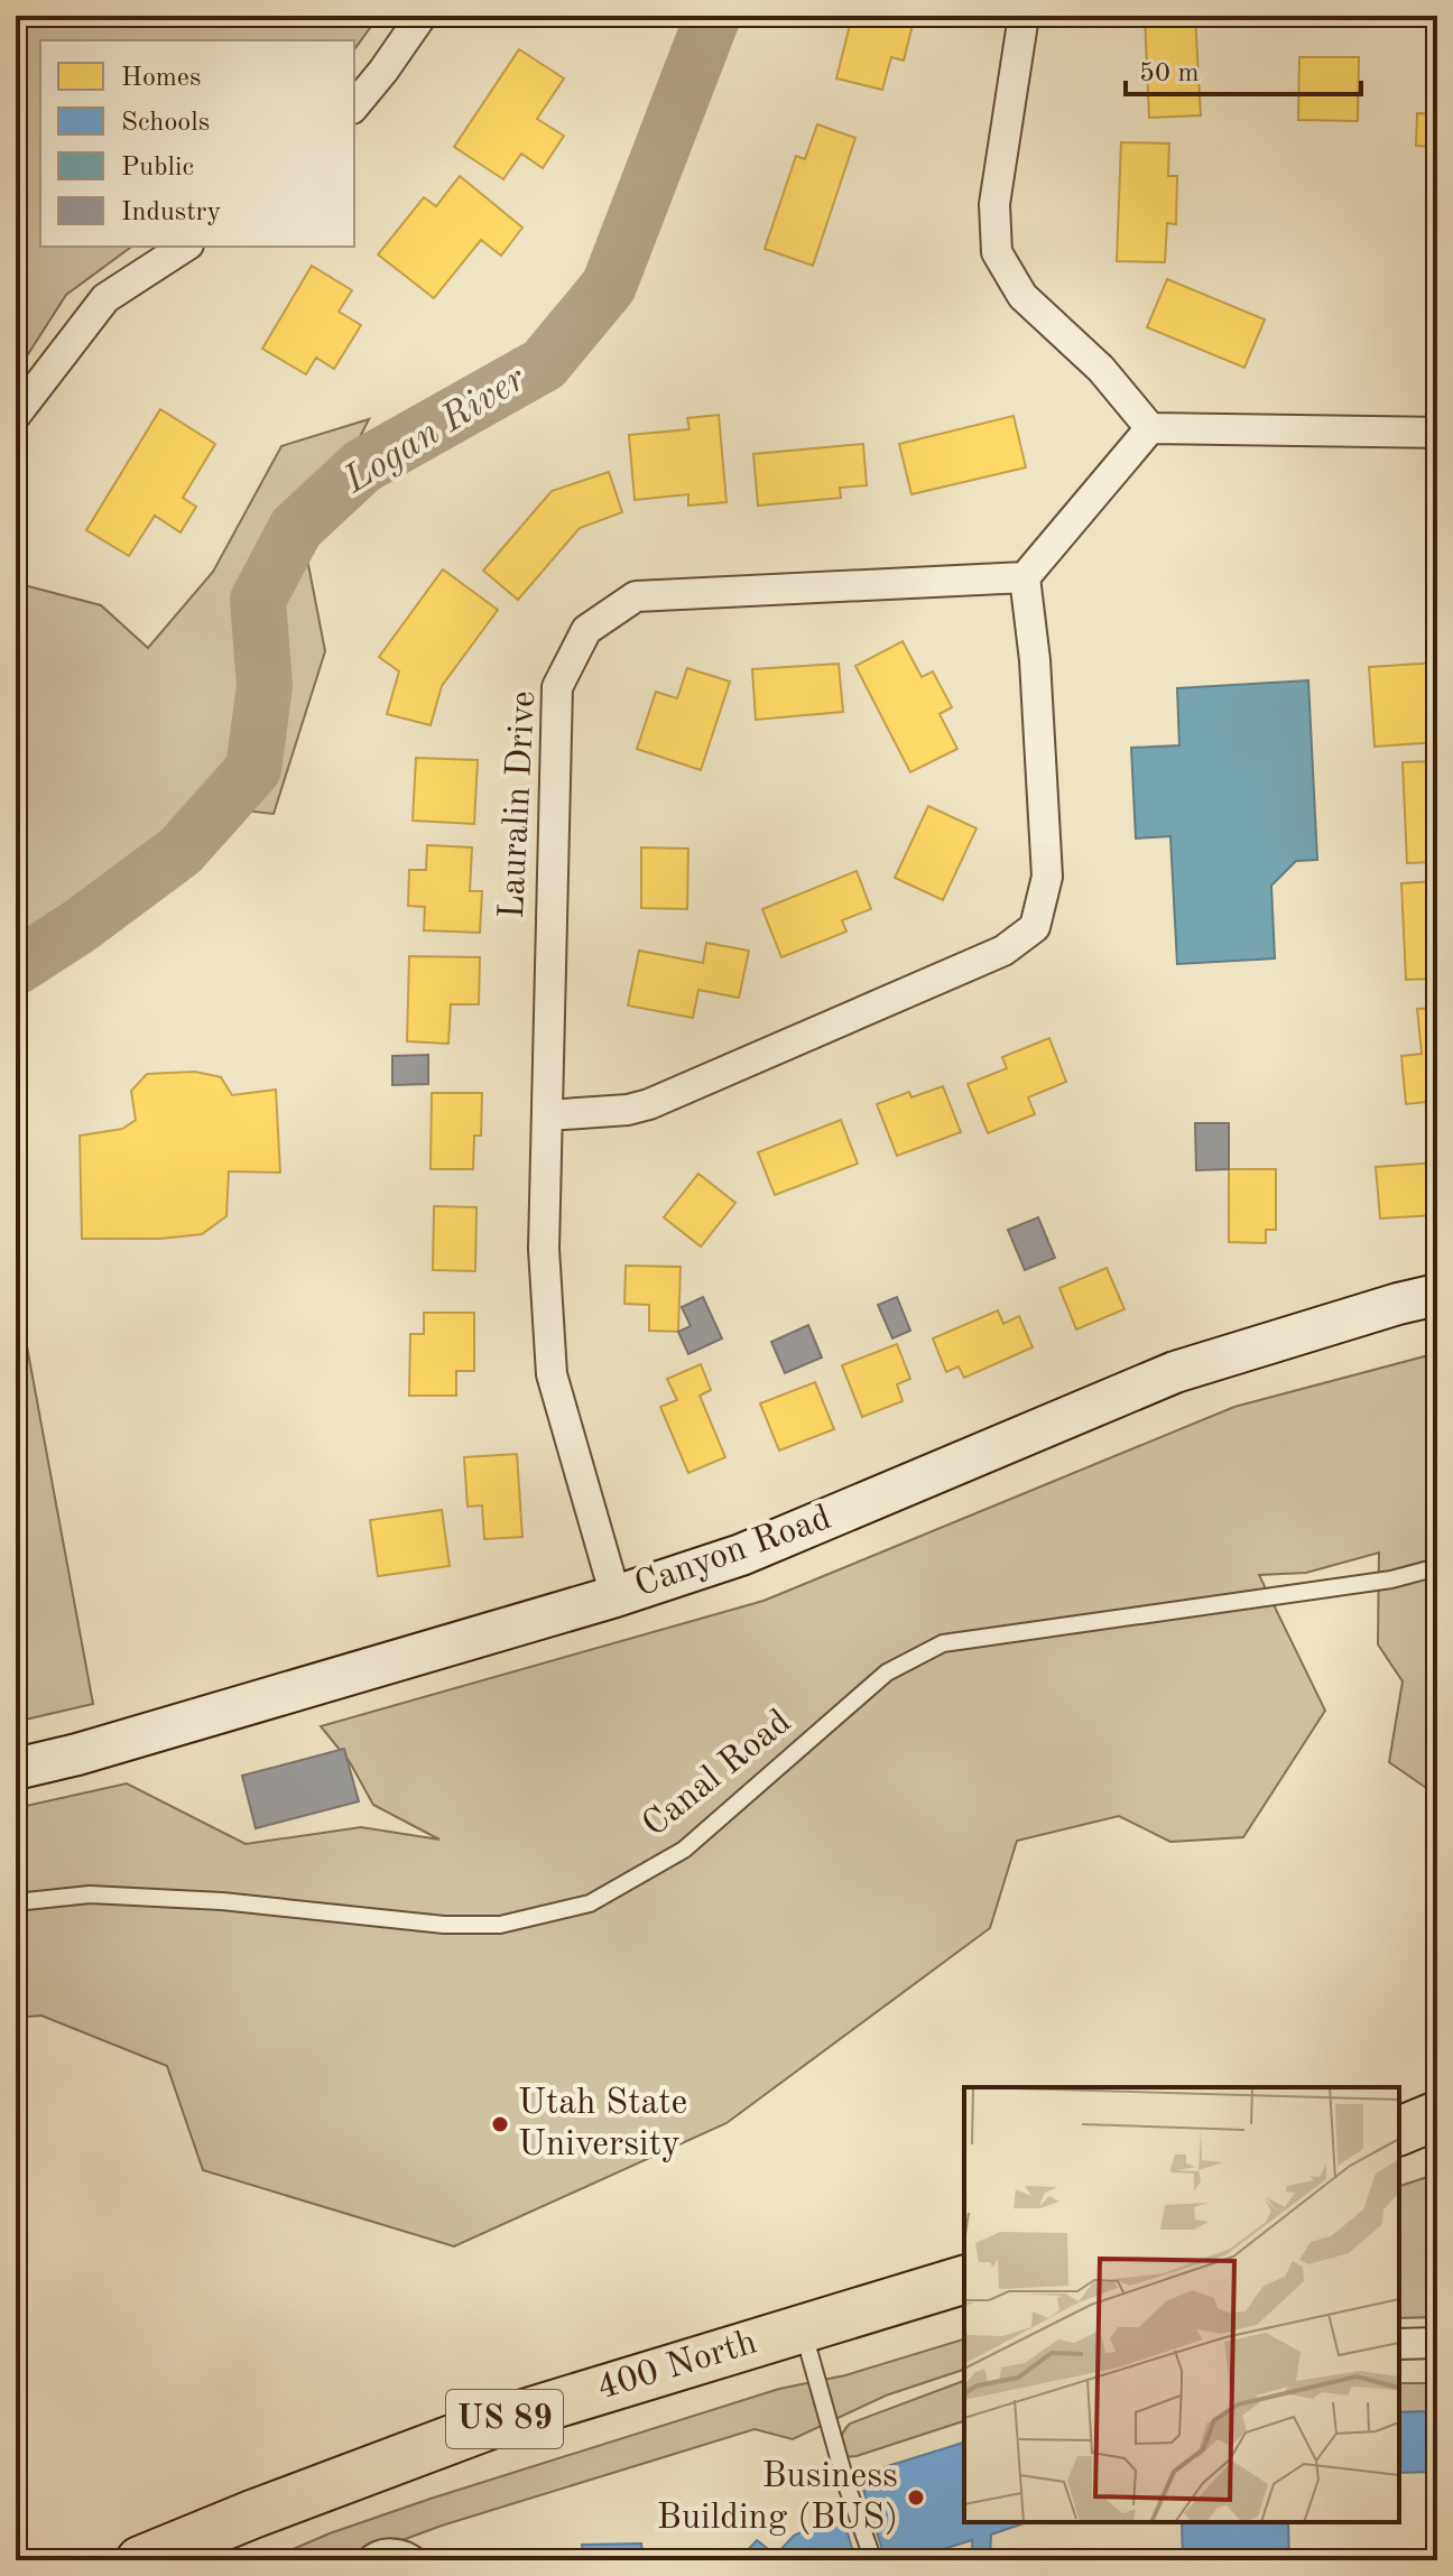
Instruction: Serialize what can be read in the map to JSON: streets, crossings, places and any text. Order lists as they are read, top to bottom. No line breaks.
{"streets":{"main road":["400 North","US 89"],"street":["Lauralin Drive","Canyon Road"],"lane":["Canal Road"]},"crossings":[["Lauralin Drive","Canyon Road"]],"water":["Logan River"],"places":["Utah State University","Business Building (BUS)"],"legend":["Homes","Schools","Public","Industry"],"scale_bar":"50 m"}
